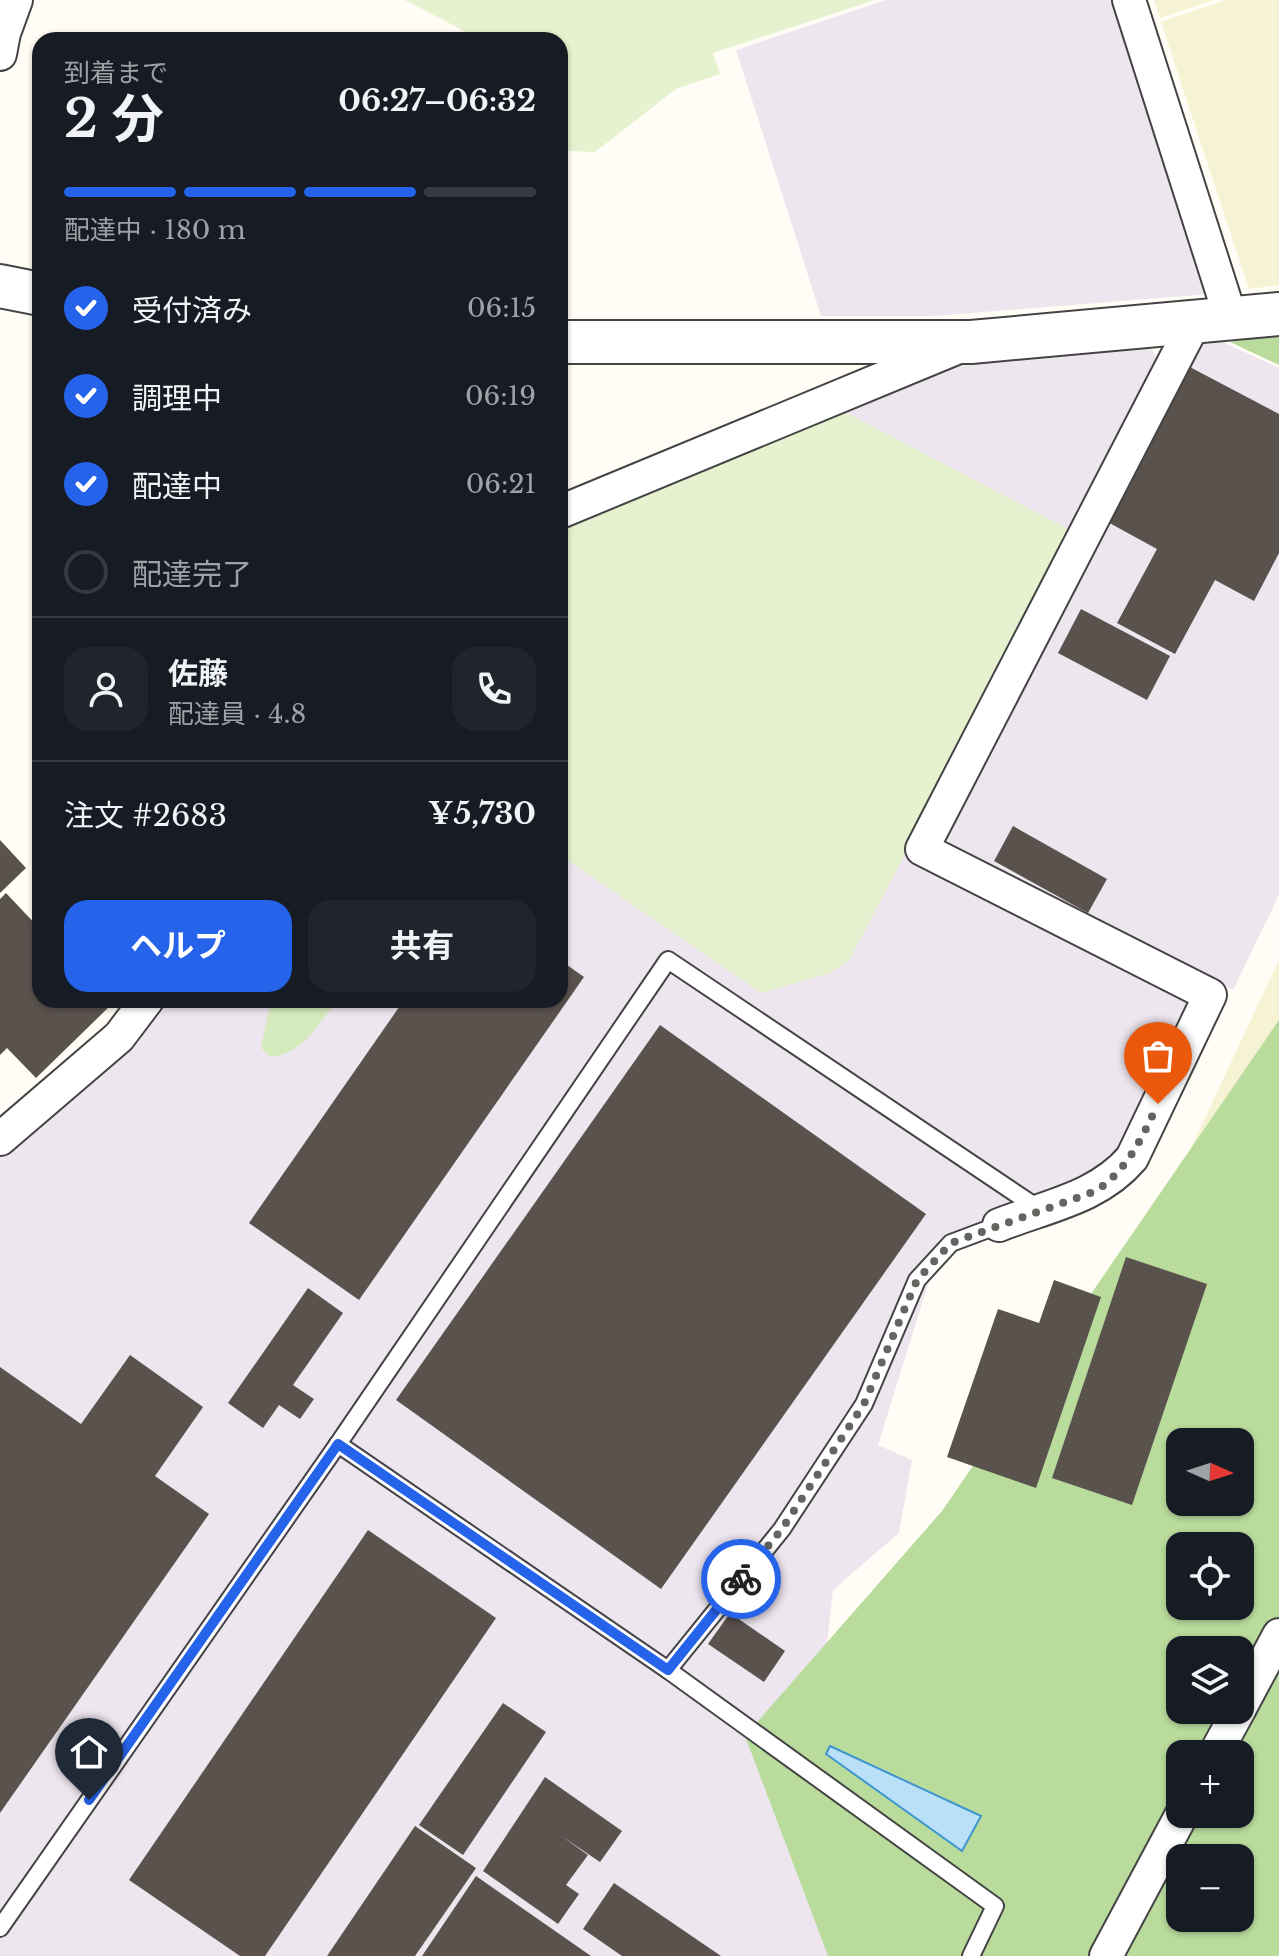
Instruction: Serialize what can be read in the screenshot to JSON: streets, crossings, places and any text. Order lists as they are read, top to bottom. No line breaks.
{"north":"right","page":{"heading":["2 分","到着まで","06:27–06:32"],"panel":["佐藤","配達員 · 4.8","注文 #2683","¥5,730"],"bar":"配達中 · 180 m","list":[["受付済み","06:15"],["調理中","06:19"],["配達中","06:21"],"配達完了"],"buttons":["ヘルプ","共有"],"map_buttons":["+","−"]}}
